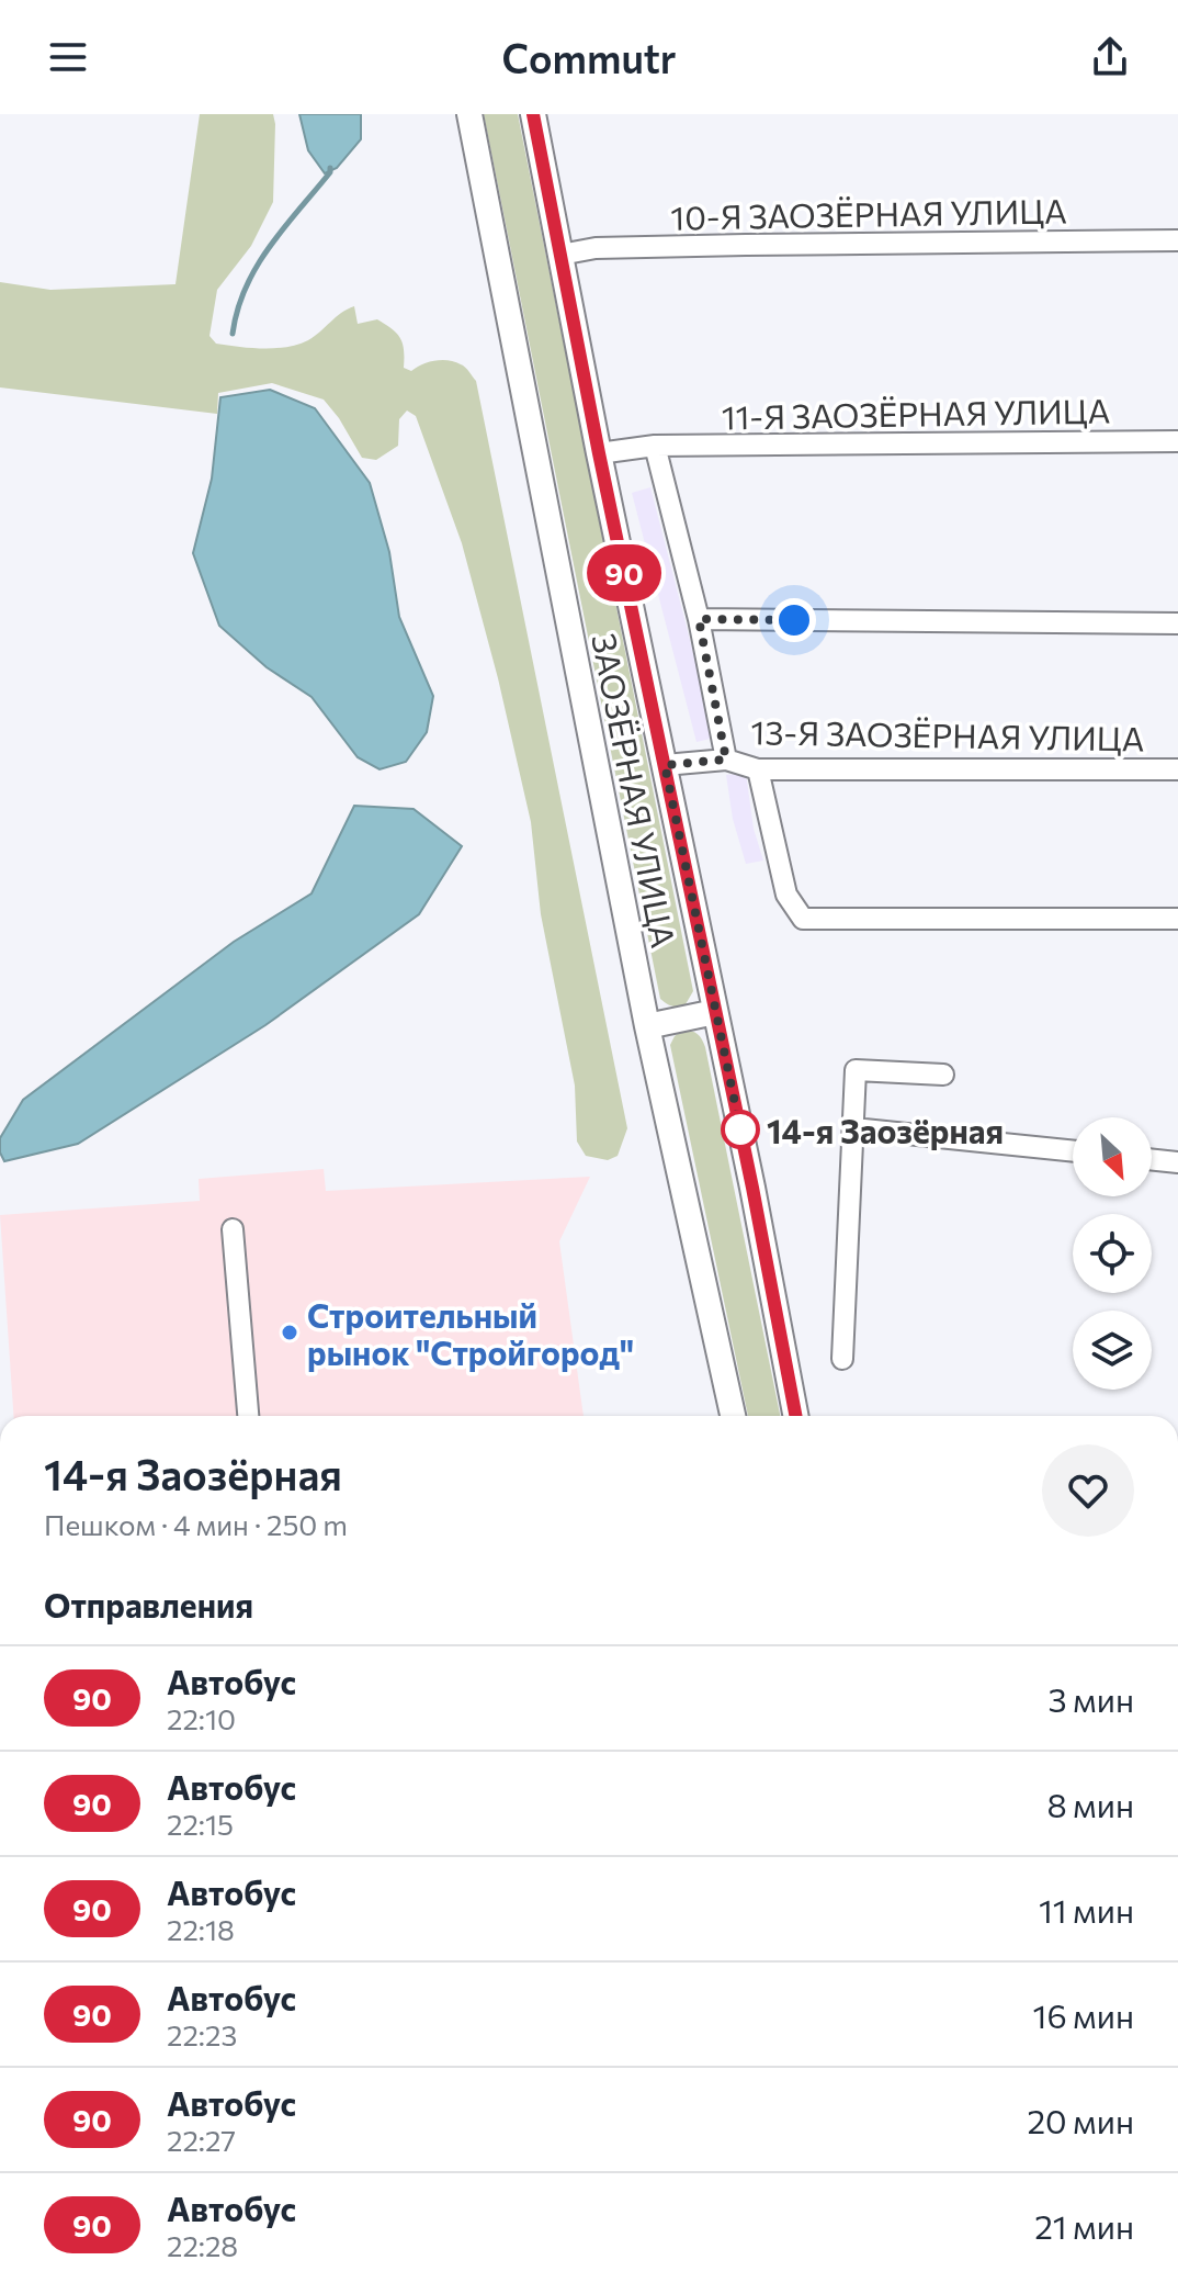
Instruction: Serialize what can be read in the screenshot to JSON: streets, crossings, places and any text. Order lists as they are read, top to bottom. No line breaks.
{"streets":{"main road":["ЗАОЗЁРНАЯ УЛИЦА"],"street":["10-Я ЗАОЗЁРНАЯ УЛИЦА","11-Я ЗАОЗЁРНАЯ УЛИЦА","13-Я ЗАОЗЁРНАЯ УЛИЦА"]},"crossings":[["10-Я ЗАОЗЁРНАЯ УЛИЦА","ЗАОЗЁРНАЯ УЛИЦА"],["11-Я ЗАОЗЁРНАЯ УЛИЦА","ЗАОЗЁРНАЯ УЛИЦА"],["13-Я ЗАОЗЁРНАЯ УЛИЦА","ЗАОЗЁРНАЯ УЛИЦА"]],"places":["14-я Заозёрная","Строительный рынок \"Стройгород\""],"lines":["bus line 90"],"north":"bottom right","page":{"header":"Commutr","on_map":"90","heading":[["14-я Заозёрная","Пешком · 4 мин · 250 m"],"Отправления"],"list":[{"mark":"90","name":"Автобус","note":"22:10","value":"3 мин"},{"mark":"90","name":"Автобус","note":"22:15","value":"8 мин"},{"mark":"90","name":"Автобус","note":"22:18","value":"11 мин"},{"mark":"90","name":"Автобус","note":"22:23","value":"16 мин"},{"mark":"90","name":"Автобус","note":"22:27","value":"20 мин"},{"mark":"90","name":"Автобус","note":"22:28","value":"21 мин"}]}}
